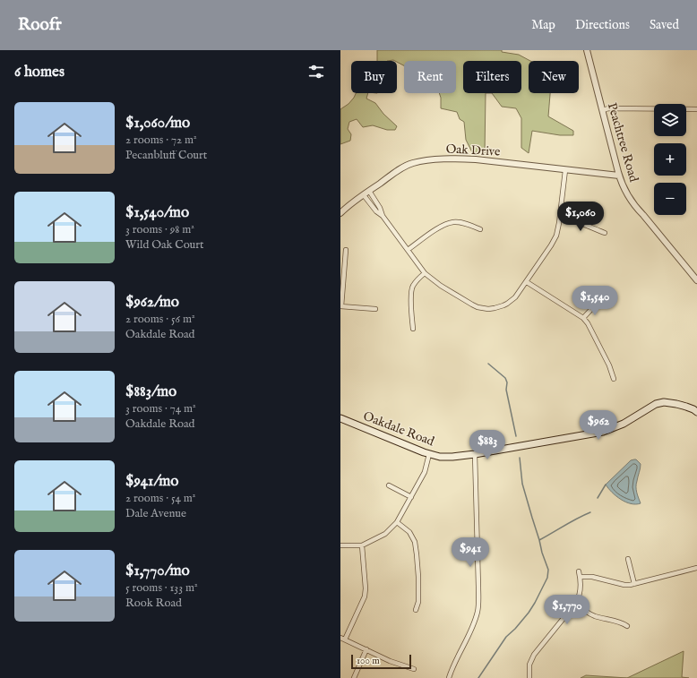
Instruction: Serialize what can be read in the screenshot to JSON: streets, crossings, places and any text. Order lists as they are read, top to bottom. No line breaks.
{"streets":{"main road":["Oakdale Road"],"street":["Peachtree Road","Oak Drive"]},"crossings":[["Peachtree Road","Oak Drive"]],"scale_bar":"100 m","page":{"header":"Roofr","nav":["Map","Directions","Saved"],"heading":"6 homes","chip":["Buy","Rent","Filters","New"],"list":[{"name":"$1,060/mo","note":"2 rooms · 72 m² · Pecanbluff Court"},{"name":"$1,540/mo","note":"3 rooms · 98 m² · Wild Oak Court"},{"name":"$962/mo","note":"2 rooms · 56 m² · Oakdale Road"},{"name":"$883/mo","note":"3 rooms · 74 m² · Oakdale Road"},{"name":"$941/mo","note":"2 rooms · 54 m² · Dale Avenue"},{"name":"$1,770/mo","note":"5 rooms · 133 m² · Rook Road"}],"map_buttons":["+","−"],"price":["$1,060","$1,540","$962","$883","$941","$1,770"],"scale":"100 m"}}
